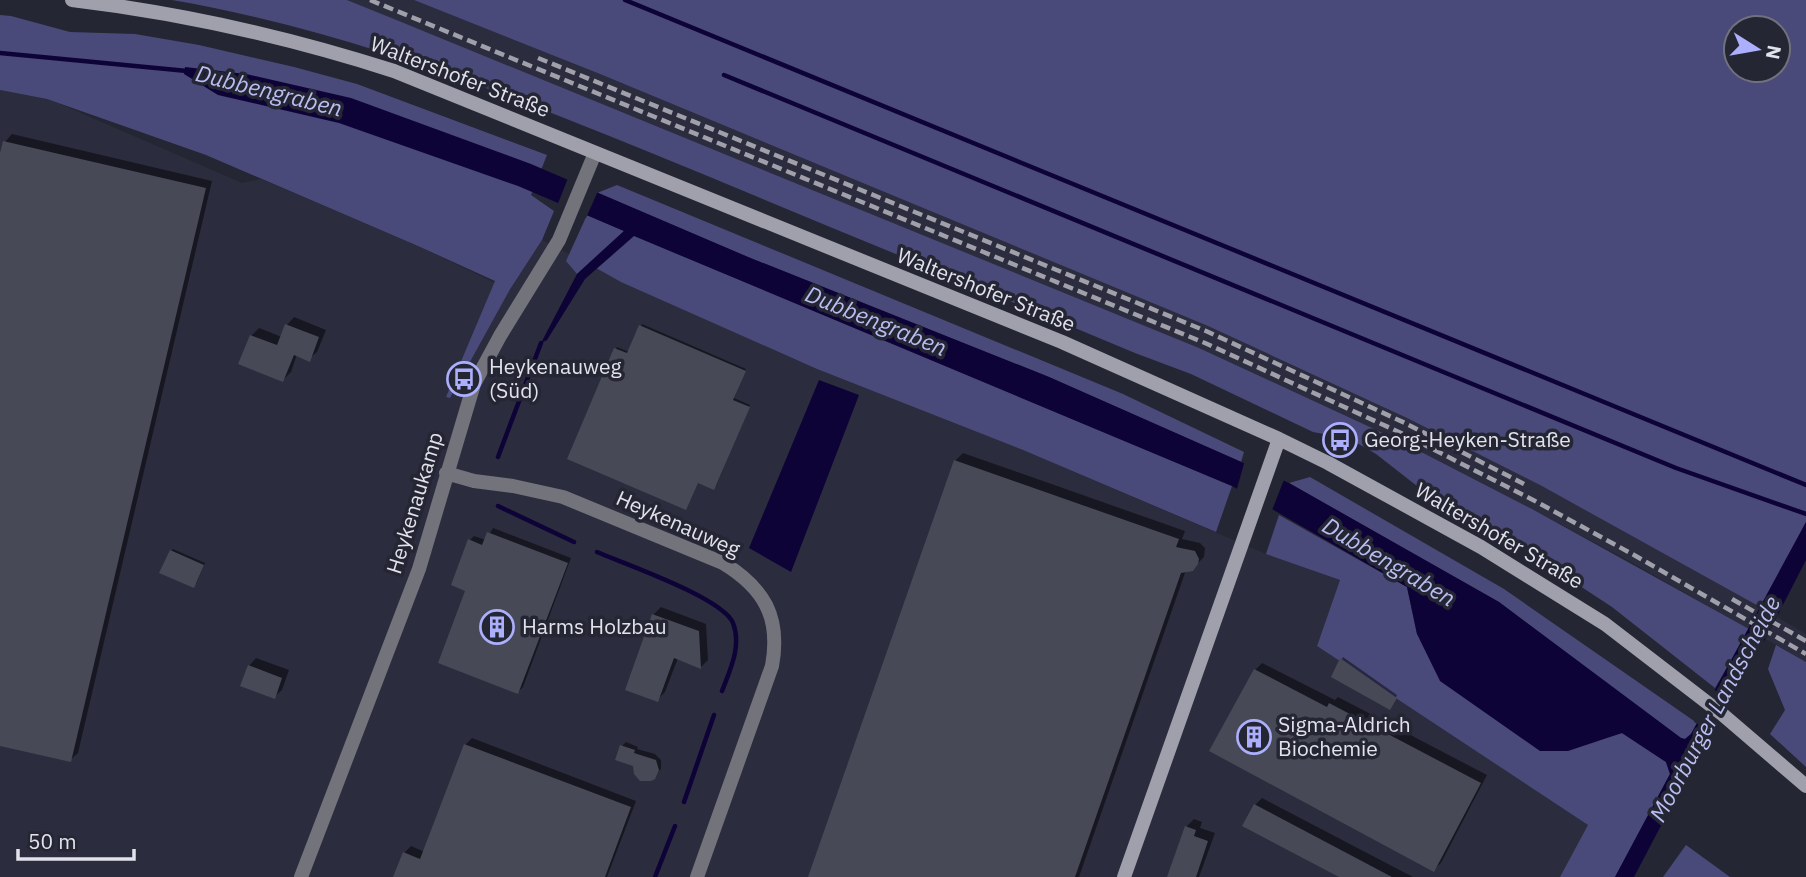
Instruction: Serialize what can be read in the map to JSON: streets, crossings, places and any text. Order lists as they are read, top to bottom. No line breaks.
{"streets":{"main road":["Waltershofer Straße"],"street":["Heykenaukamp","Heykenauweg"]},"crossings":[["Waltershofer Straße","Heykenaukamp"],["Heykenaukamp","Heykenauweg"]],"water":["Dubbengraben","Moorburger Landscheide"],"places":{"bus stop":["Heykenauweg (Süd)","Georg-Heyken-Straße"],"building":["Harms Holzbau","Sigma-Aldrich Biochemie"]},"scale_bar":"50 m","north":"right"}
